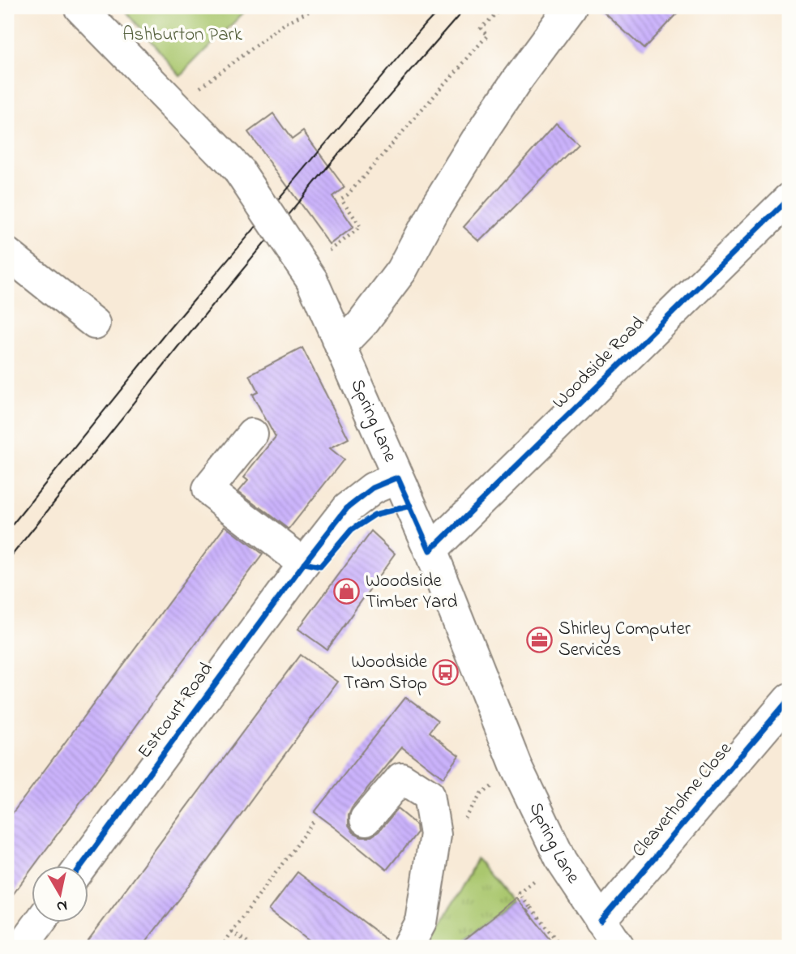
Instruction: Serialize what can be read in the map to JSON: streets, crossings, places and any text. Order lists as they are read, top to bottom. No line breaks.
{"streets":{"street":["Woodside Road","Spring Lane","Estcourt Road","Cleaverholme Close"]},"crossings":[["Woodside Road","Spring Lane"],["Spring Lane","Estcourt Road"],["Spring Lane","Cleaverholme Close"]],"parks":["Ashburton Park"],"places":{"shop":["Woodside Timber Yard"],"office":["Shirley Computer Services"],"bus stop":["Woodside Tram Stop"]},"north":"bottom"}
